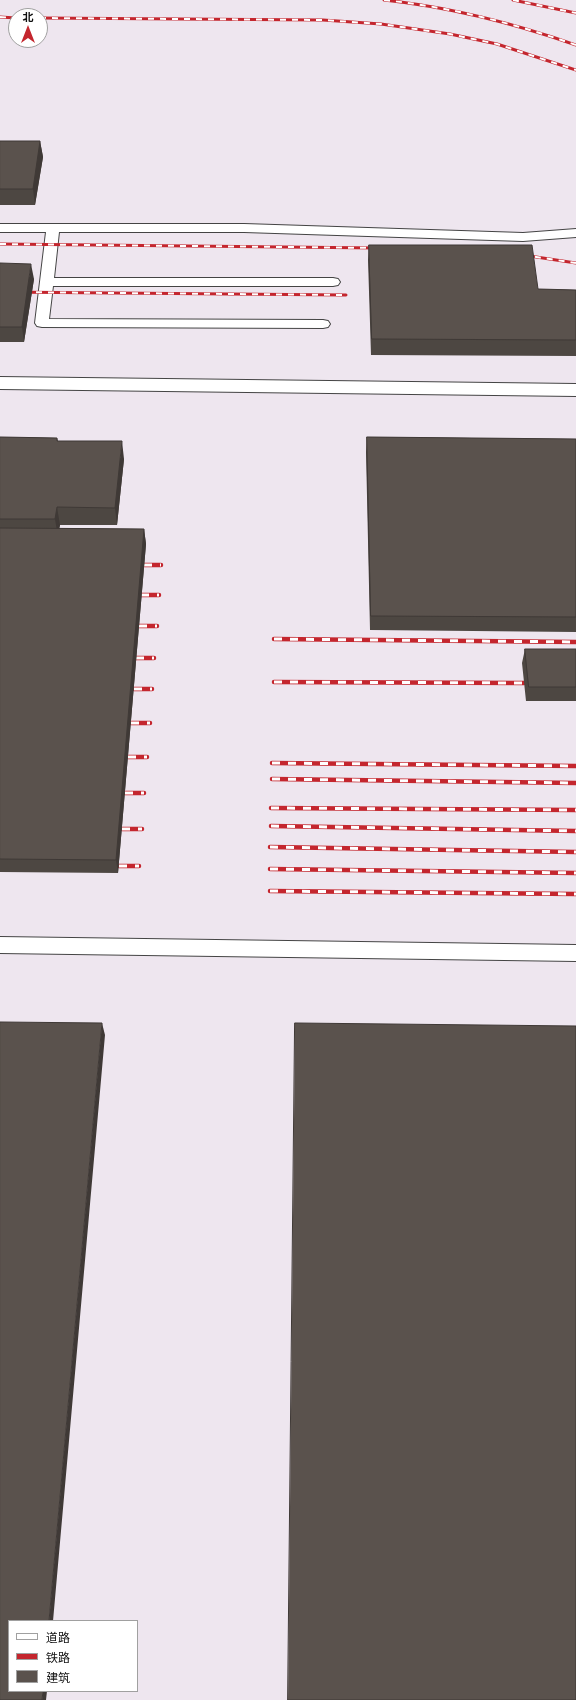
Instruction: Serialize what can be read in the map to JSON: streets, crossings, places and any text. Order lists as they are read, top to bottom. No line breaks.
{"legend":["道路","铁路","建筑"],"north":"top"}
